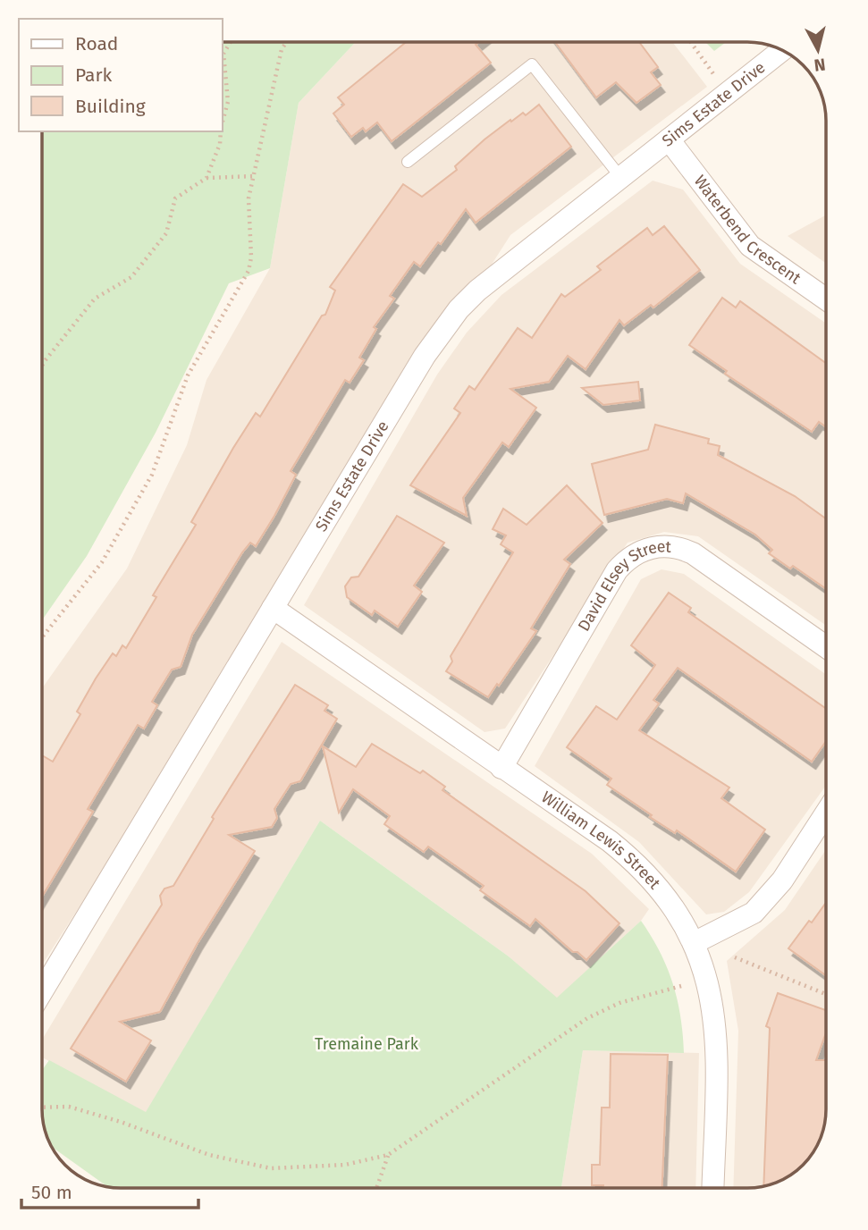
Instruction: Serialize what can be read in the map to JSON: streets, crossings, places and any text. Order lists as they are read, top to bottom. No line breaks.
{"streets":{"street":["Sims Estate Drive","Waterbend Crescent","David Elsey Street","William Lewis Street"]},"crossings":[["Sims Estate Drive","Waterbend Crescent"],["Sims Estate Drive","William Lewis Street"],["David Elsey Street","William Lewis Street"]],"parks":["Tremaine Park"],"legend":["Road","Park","Building"],"scale_bar":"50 m","north":"bottom"}
